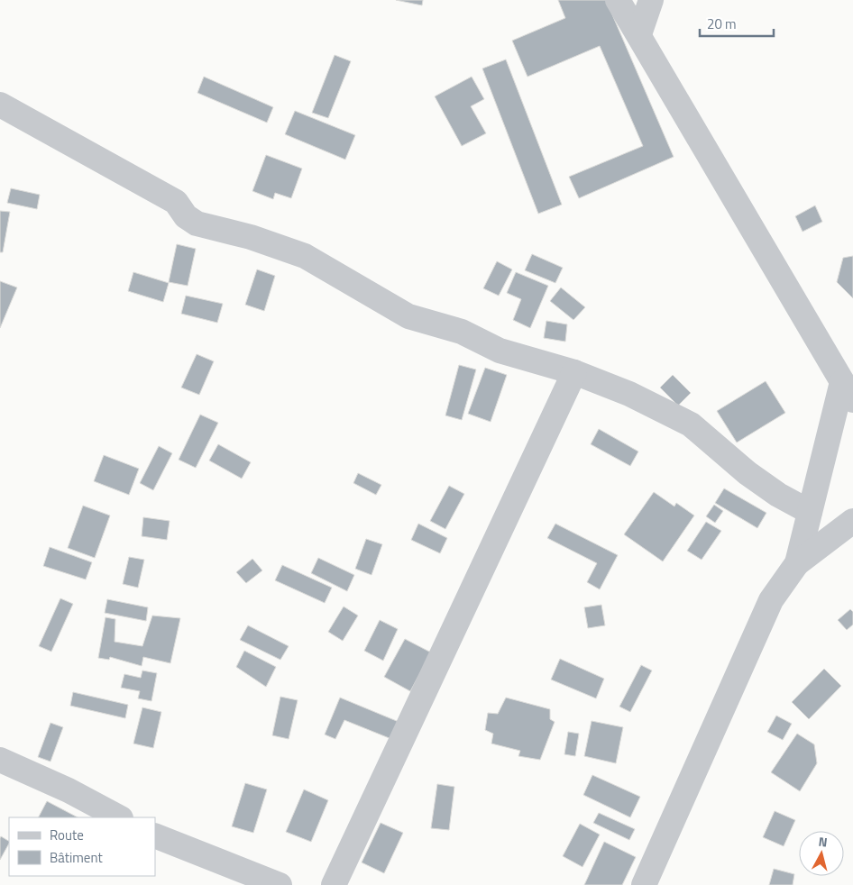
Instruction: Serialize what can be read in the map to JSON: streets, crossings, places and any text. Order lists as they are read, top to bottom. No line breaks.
{"legend":["Route","Bâtiment"],"scale_bar":"20 m","north":"top"}
